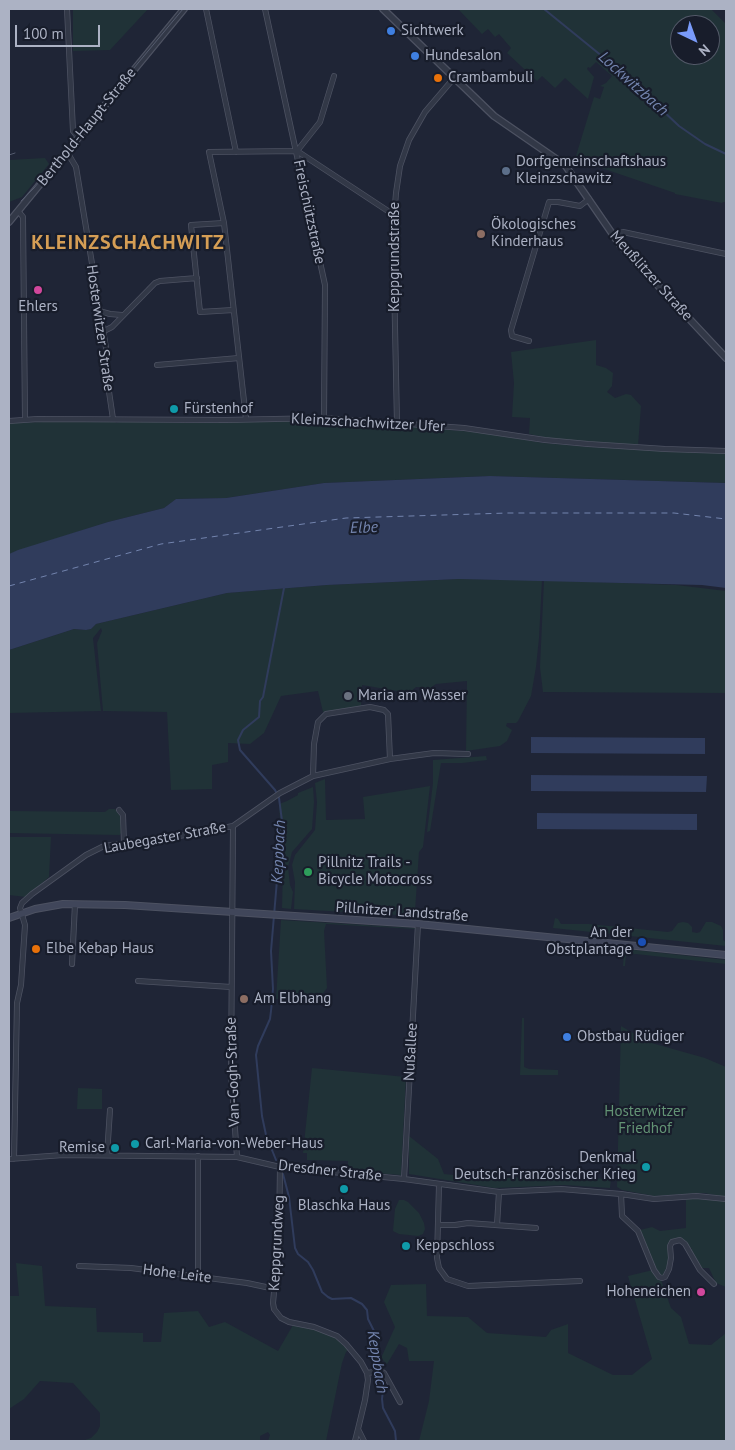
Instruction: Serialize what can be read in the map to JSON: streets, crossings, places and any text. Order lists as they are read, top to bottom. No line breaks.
{"streets":{"main road":["Pillnitzer Landstraße"],"street":["Berthold-Haupt-Straße","Freischützstraße","Keppgrundstraße","Meußlitzer Straße","Hosterwitzer Straße","Kleinzschachwitzer Ufer","Laubegaster Straße","Nußallee","Van-Gogh-Straße","Dresdner Straße","Keppgrundweg","Hohe Leite"]},"crossings":[["Berthold-Haupt-Straße","Hosterwitzer Straße"],["Freischützstraße","Kleinzschachwitzer Ufer"],["Keppgrundstraße","Meußlitzer Straße"],["Keppgrundstraße","Kleinzschachwitzer Ufer"],["Hosterwitzer Straße","Kleinzschachwitzer Ufer"],["Laubegaster Straße","Pillnitzer Landstraße"],["Laubegaster Straße","Van-Gogh-Straße"],["Pillnitzer Landstraße","Nußallee"],["Pillnitzer Landstraße","Van-Gogh-Straße"],["Nußallee","Dresdner Straße"],["Van-Gogh-Straße","Dresdner Straße"],["Dresdner Straße","Keppgrundweg"],["Keppgrundweg","Hohe Leite"]],"districts":["KLEINZSCHACHWITZ"],"water":["Lockwitzbach","Elbe","Keppbach"],"parks":["Hosterwitzer Friedhof"],"places":["Sichtwerk","Hundesalon","Crambambuli","Dorfgemeinschaftshaus Kleinzschawitz","Ökologisches Kinderhaus","Ehlers","Fürstenhof","Maria am Wasser","Pillnitz Trails - Bicycle Motocross","An der Obstplantage","Elbe Kebap Haus","Am Elbhang","Obstbau Rüdiger","Carl-Maria-von-Weber-Haus","Remise","Denkmal Deutsch-Französischer Krieg","Blaschka Haus","Keppschloss","Hoheneichen"],"scale_bar":"100 m","north":"bottom right"}
